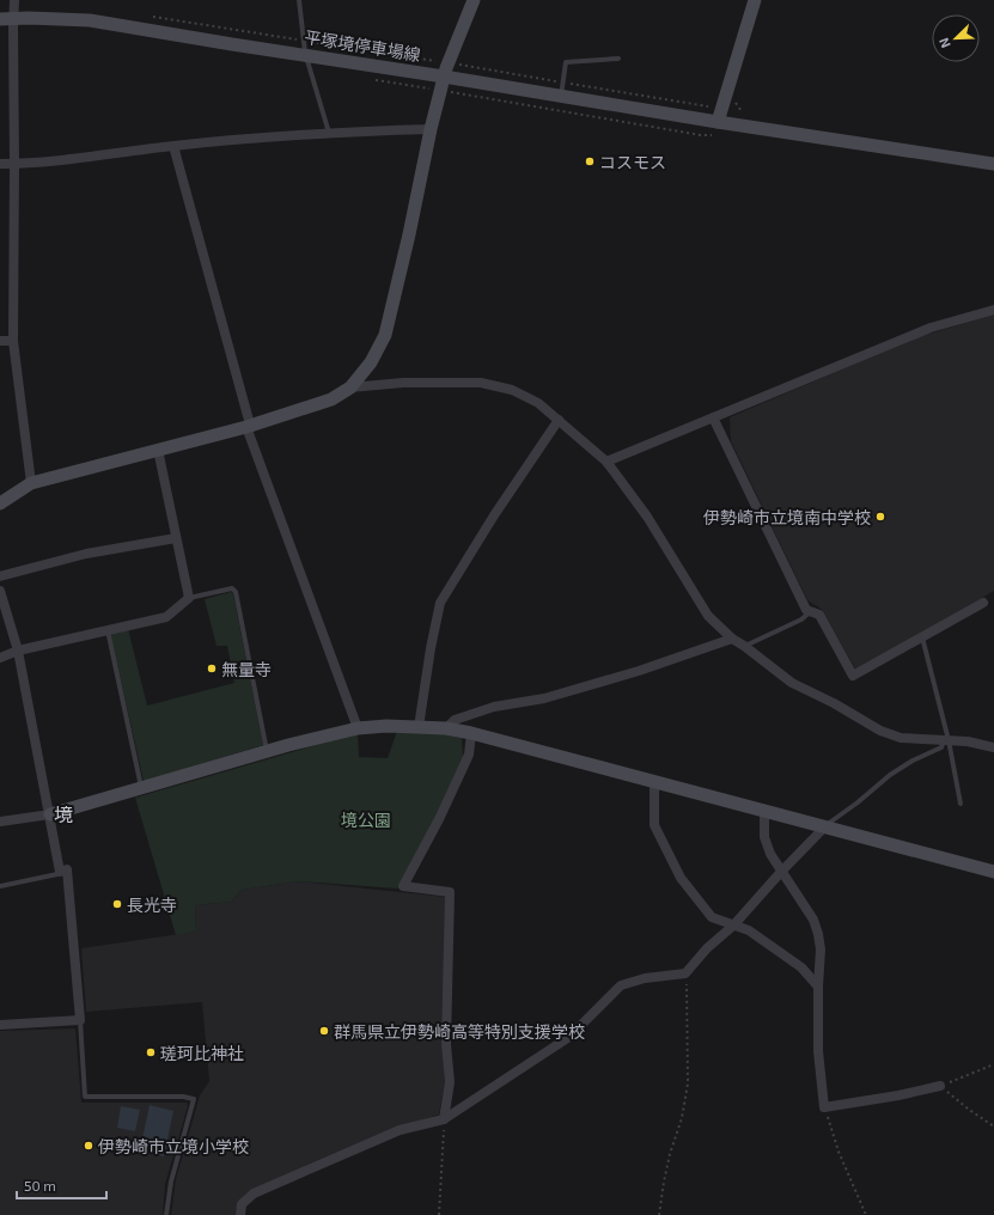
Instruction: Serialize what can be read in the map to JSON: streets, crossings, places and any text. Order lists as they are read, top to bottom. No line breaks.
{"streets":{"street":["平塚境停車場線"]},"districts":["境"],"parks":["境公園"],"places":["コスモス","伊勢崎市立境南中学校","無量寺","長光寺","群馬県立伊勢崎高等特別支援学校","瑳珂比神社","伊勢崎市立境小学校"],"scale_bar":"50 m","north":"bottom left"}
